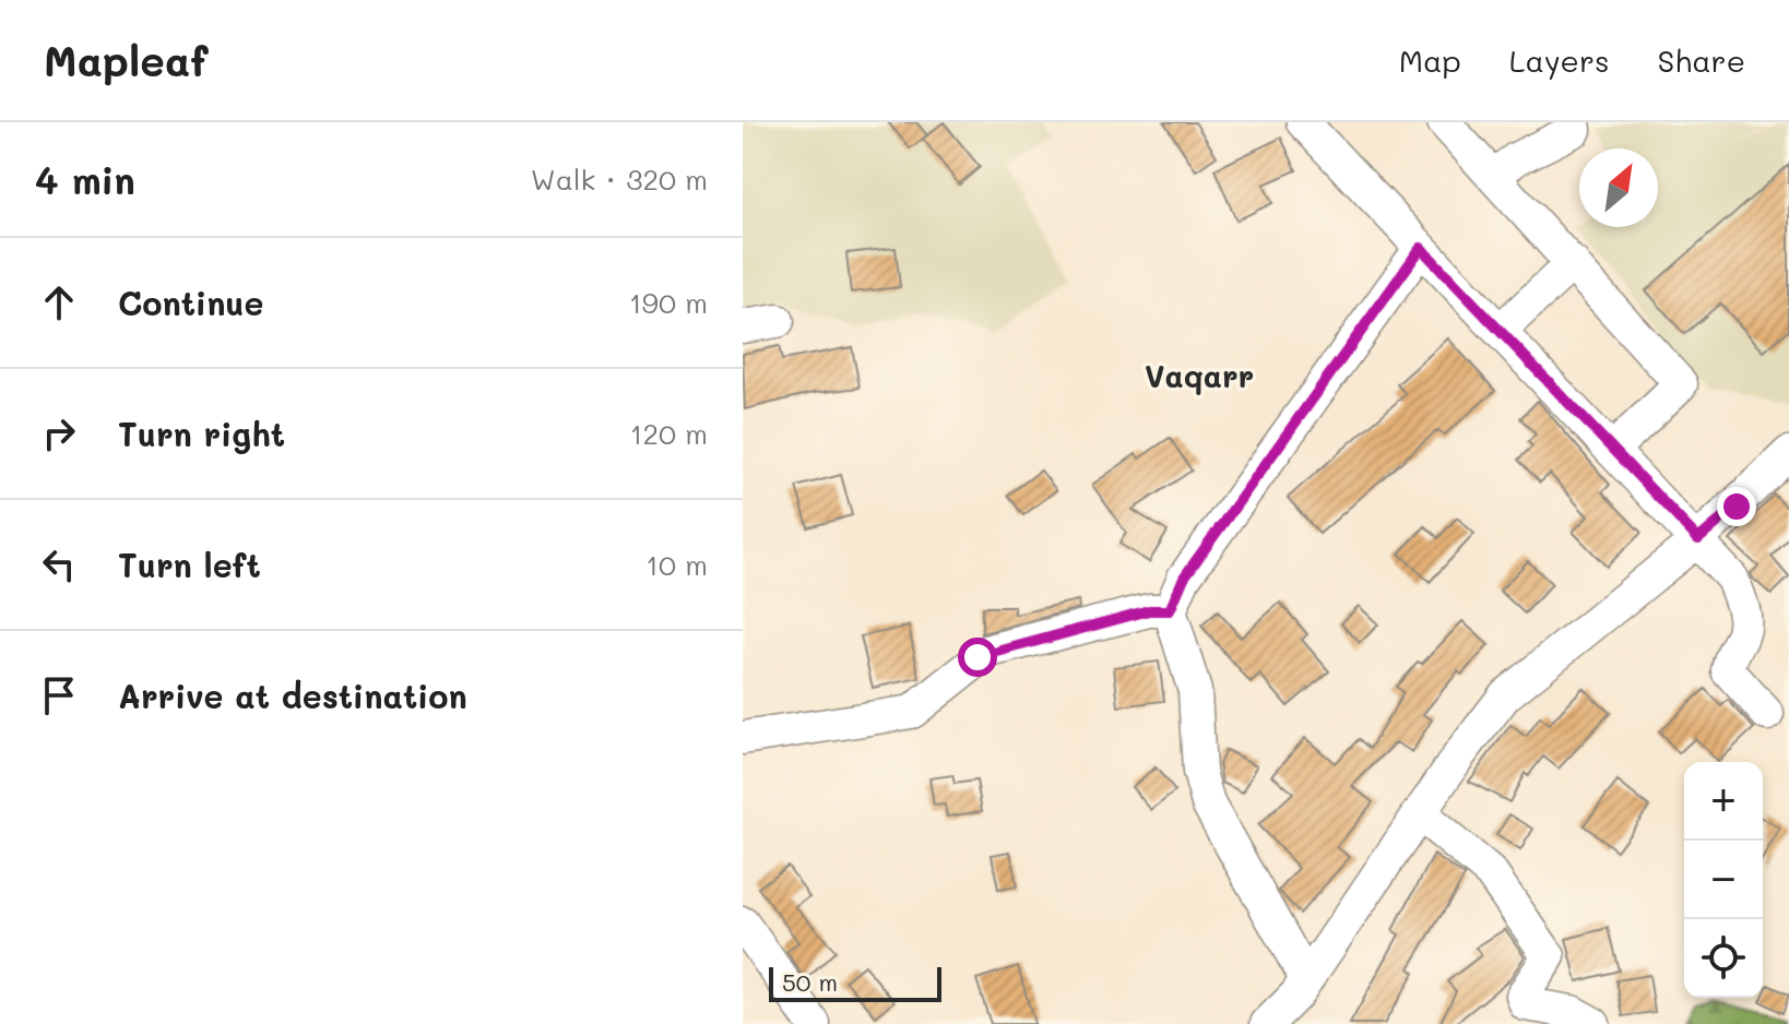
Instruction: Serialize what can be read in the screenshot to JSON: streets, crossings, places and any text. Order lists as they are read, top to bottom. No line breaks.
{"districts":["Vaqarr"],"scale_bar":"50 m","north":"top right","page":{"header":"Mapleaf","nav":["Map","Layers","Share"],"heading":["4 min","Walk · 320 m"],"list":[["Continue","190 m"],["Turn right","120 m"],["Turn left","10 m"],"Arrive at destination"],"map_buttons":["+","−"],"scale":"50 m"}}
